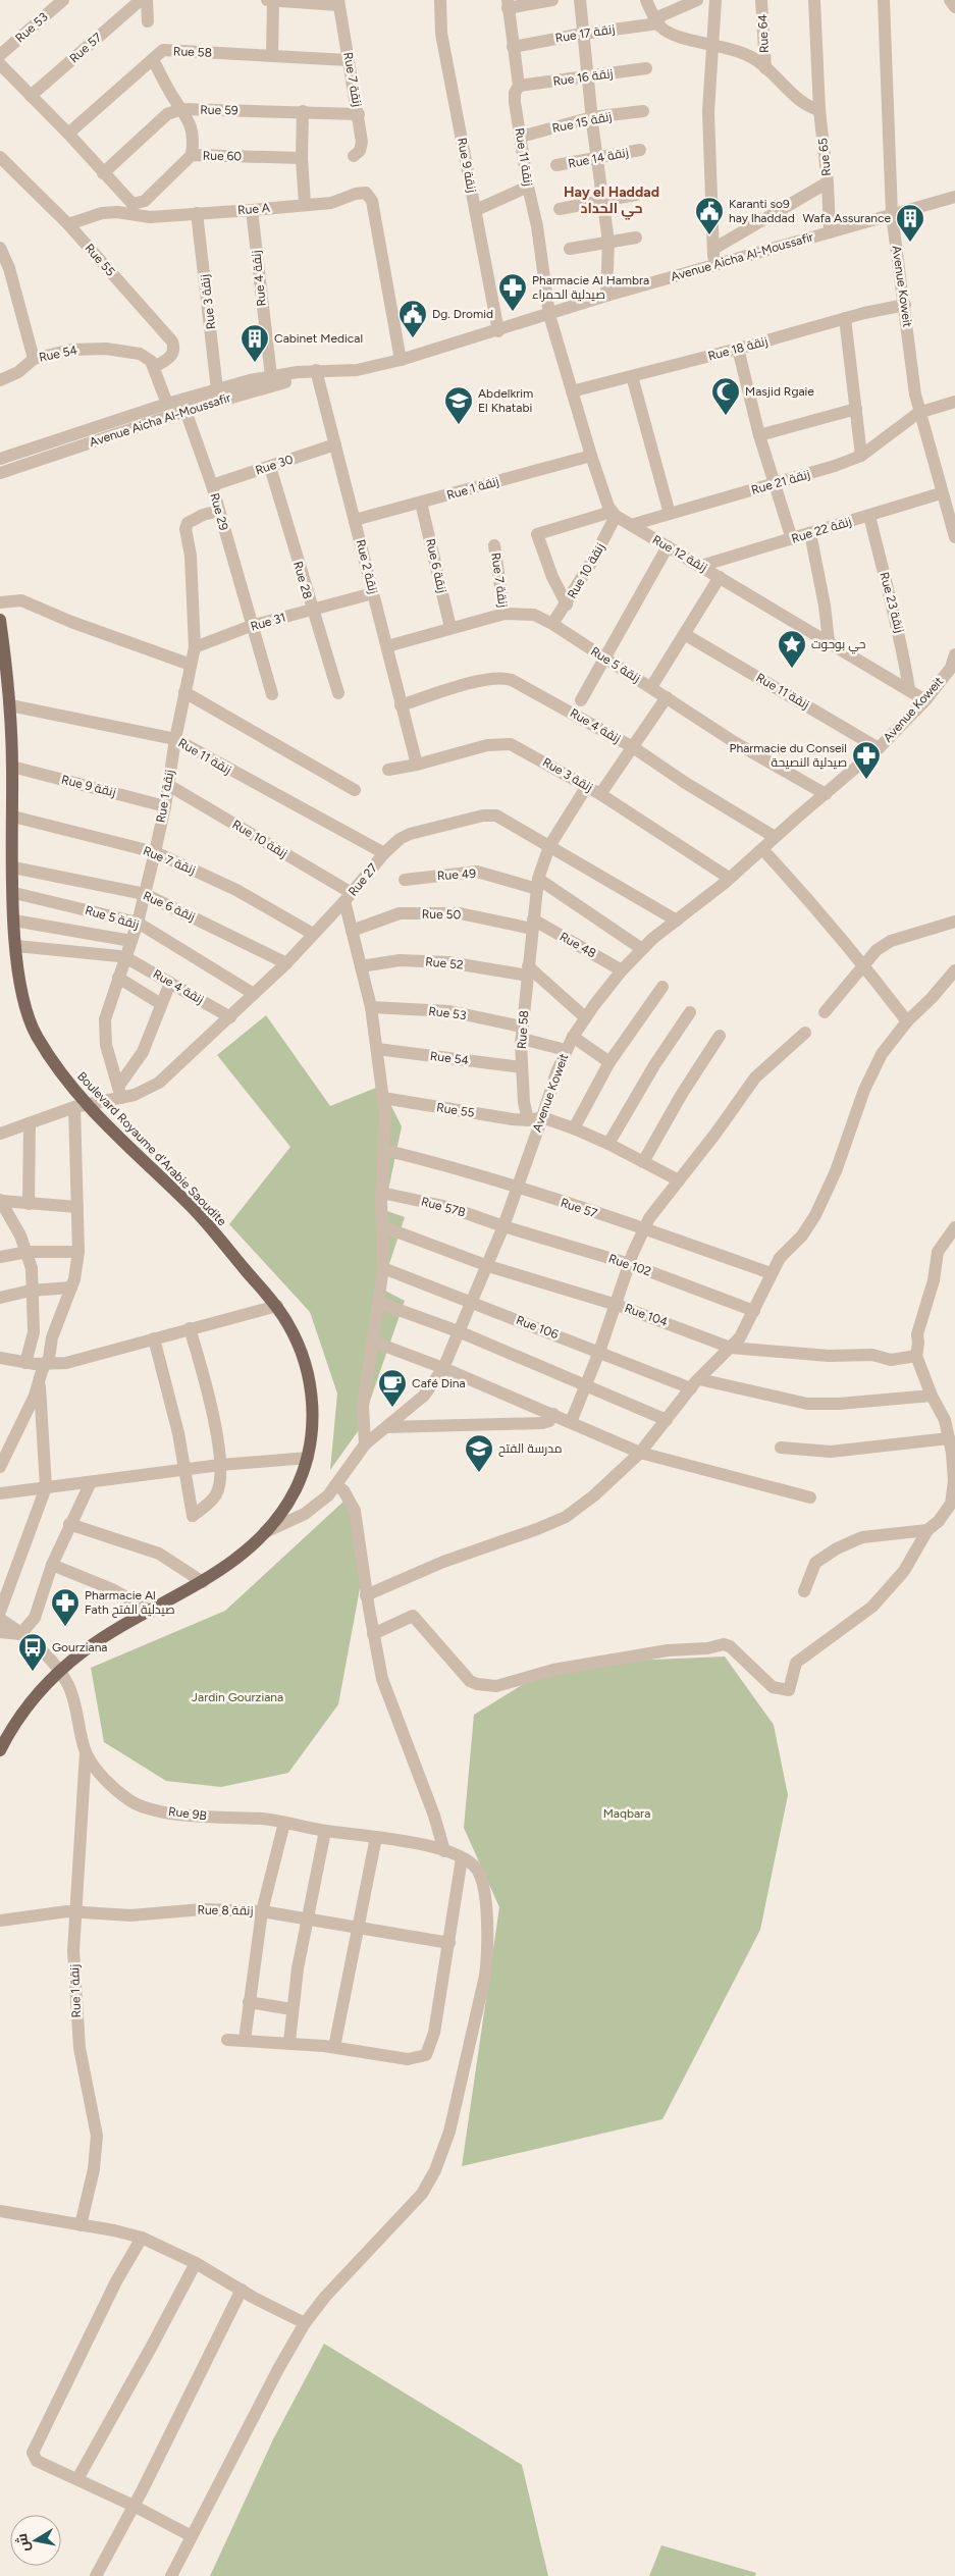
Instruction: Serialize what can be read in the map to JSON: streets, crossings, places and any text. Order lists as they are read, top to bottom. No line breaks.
{"streets":{"main road":["Boulevard Royaume d'Arabie Saoudite"],"street":["Rue 53","Rue 17 زنقة","Rue 64","Rue 57","Rue 58","Rue 16 زنقة","Rue 7 زنقة","Rue 59","Rue 15 زنقة","Rue 60","Rue 11 زنقة","Rue 65","Rue 14 زنقة","Rue 9 زنقة","Rue A","Avenue Aicha Al-Moussafir","Rue 55","Rue 4 زنقة","Avenue Koweit","Rue 3 زنقة","Rue 18 زنقة","Rue 54","Rue 30","Rue 21 زنقة","Rue 1 زنقة","Rue 29","Rue 22 زنقة","Rue 12 زنقة","Rue 6 زنقة","Rue 2 زنقة","Rue 10 زنقة","Rue 28","Rue 23 زنقة","Rue 31","Rue 5 زنقة","Rue 49","Rue 27","Rue 50","Rue 48","Rue 52","Rue 57B","Rue 102","Rue 104","Rue 106","Rue 9B","Rue 8 زنقة"]},"crossings":[["Rue 53","Rue 58"],["Rue 53","Avenue Koweit"],["Rue 17 زنقة","Rue 11 زنقة"],["Rue 57","Avenue Koweit"],["Rue 58","Rue 7 زنقة"],["Rue 58","Rue 55"],["Rue 58","Rue 3 زنقة"],["Rue 58","Rue 54"],["Rue 58","Rue 49"],["Rue 58","Rue 27"],["Rue 58","Rue 50"],["Rue 58","Rue 48"],["Rue 58","Rue 52"],["Rue 16 زنقة","Rue 11 زنقة"],["Rue 7 زنقة","Rue 59"],["Rue 7 زنقة","Rue 1 زنقة"],["Rue 7 زنقة","Rue 5 زنقة"],["Rue 7 زنقة","Rue 27"],["Rue 7 زنقة","Boulevard Royaume d'Arabie Saoudite"],["Rue 15 زنقة","Rue 11 زنقة"],["Rue 60","Rue A"],["Rue 11 زنقة","Avenue Aicha Al-Moussafir"],["Rue 11 زنقة","Avenue Koweit"],["Rue 11 زنقة","Rue 1 زنقة"],["Rue 11 زنقة","Rue 27"],["Rue 11 زنقة","Boulevard Royaume d'Arabie Saoudite"],["Rue 9 زنقة","Avenue Aicha Al-Moussafir"],["Rue 9 زنقة","Rue 1 زنقة"],["Rue 9 زنقة","Boulevard Royaume d'Arabie Saoudite"],["Rue A","Avenue Aicha Al-Moussafir"],["Rue A","Rue 55"],["Rue A","Rue 4 زنقة"],["Rue A","Rue 3 زنقة"],["Avenue Aicha Al-Moussafir","Rue 4 زنقة"],["Avenue Aicha Al-Moussafir","Avenue Koweit"],["Avenue Aicha Al-Moussafir","Rue 3 زنقة"],["Avenue Aicha Al-Moussafir","Rue 29"],["Avenue Aicha Al-Moussafir","Rue 2 زنقة"],["Rue 55","Rue 54"],["Rue 4 زنقة","Avenue Koweit"],["Rue 4 زنقة","Rue 1 زنقة"],["Rue 4 زنقة","Rue 2 زنقة"],["Rue 4 زنقة","Rue 27"],["Rue 4 زنقة","Boulevard Royaume d'Arabie Saoudite"],["Avenue Koweit","Rue 3 زنقة"],["Avenue Koweit","Rue 18 زنقة"],["Avenue Koweit","Rue 21 زنقة"],["Avenue Koweit","Rue 22 زنقة"],["Avenue Koweit","Rue 12 زنقة"],["Avenue Koweit","Rue 5 زنقة"],["Avenue Koweit","Rue 49"],["Avenue Koweit","Rue 27"],["Avenue Koweit","Rue 48"],["Avenue Koweit","Boulevard Royaume d'Arabie Saoudite"],["Avenue Koweit","Rue 57B"],["Avenue Koweit","Rue 102"],["Avenue Koweit","Rue 104"],["Avenue Koweit","Rue 106"],["Rue 3 زنقة","Rue 2 زنقة"],["Rue 30","Rue 29"],["Rue 30","Rue 2 زنقة"],["Rue 30","Rue 28"],["Rue 21 زنقة","Rue 12 زنقة"],["Rue 1 زنقة","Rue 29"],["Rue 1 زنقة","Rue 6 زنقة"],["Rue 1 زنقة","Rue 2 زنقة"],["Rue 1 زنقة","Rue 10 زنقة"],["Rue 1 زنقة","Rue 31"],["Rue 1 زنقة","Rue 5 زنقة"],["Rue 1 زنقة","Rue 27"],["Rue 1 زنقة","Rue 9B"],["Rue 1 زنقة","Rue 8 زنقة"],["Rue 29","Rue 31"],["Rue 22 زنقة","Rue 12 زنقة"],["Rue 22 زنقة","Rue 23 زنقة"],["Rue 12 زنقة","Rue 10 زنقة"],["Rue 12 زنقة","Rue 23 زنقة"],["Rue 6 زنقة","Rue 5 زنقة"],["Rue 6 زنقة","Rue 27"],["Rue 6 زنقة","Boulevard Royaume d'Arabie Saoudite"],["Rue 2 زنقة","Rue 31"],["Rue 2 زنقة","Rue 5 زنقة"],["Rue 10 زنقة","Rue 5 زنقة"],["Rue 10 زنقة","Rue 27"],["Rue 28","Rue 31"],["Rue 5 زنقة","Rue 27"],["Rue 5 زنقة","Boulevard Royaume d'Arabie Saoudite"],["Rue 27","Boulevard Royaume d'Arabie Saoudite"],["Rue 50","Rue 48"],["Boulevard Royaume d'Arabie Saoudite","Rue 9B"],["Rue 57B","Rue 102"]],"districts":["Hay el Haddad حي الحداد"],"parks":["Jardin Gourziana","Maqbara"],"places":{"public building":["Karanti so9 hay lhaddad","Dg. Dromid"],"building":["Wafa Assurance","Cabinet Medical"],"pharmacy":["Pharmacie Al Hambra صيدلية الحمراء","Pharmacie du Conseil صيدلية النصيحة","Pharmacie Al Fath صيدلية الفتح"],"mosque":["Masjid Rgaie"],"school or university":["Abdelkrim El Khatabi","مدرسة الفتح"],"place":["حي بوحوت"],"cafe":["Café Dina"],"bus stop":["Gourziana"]},"north":"left"}
